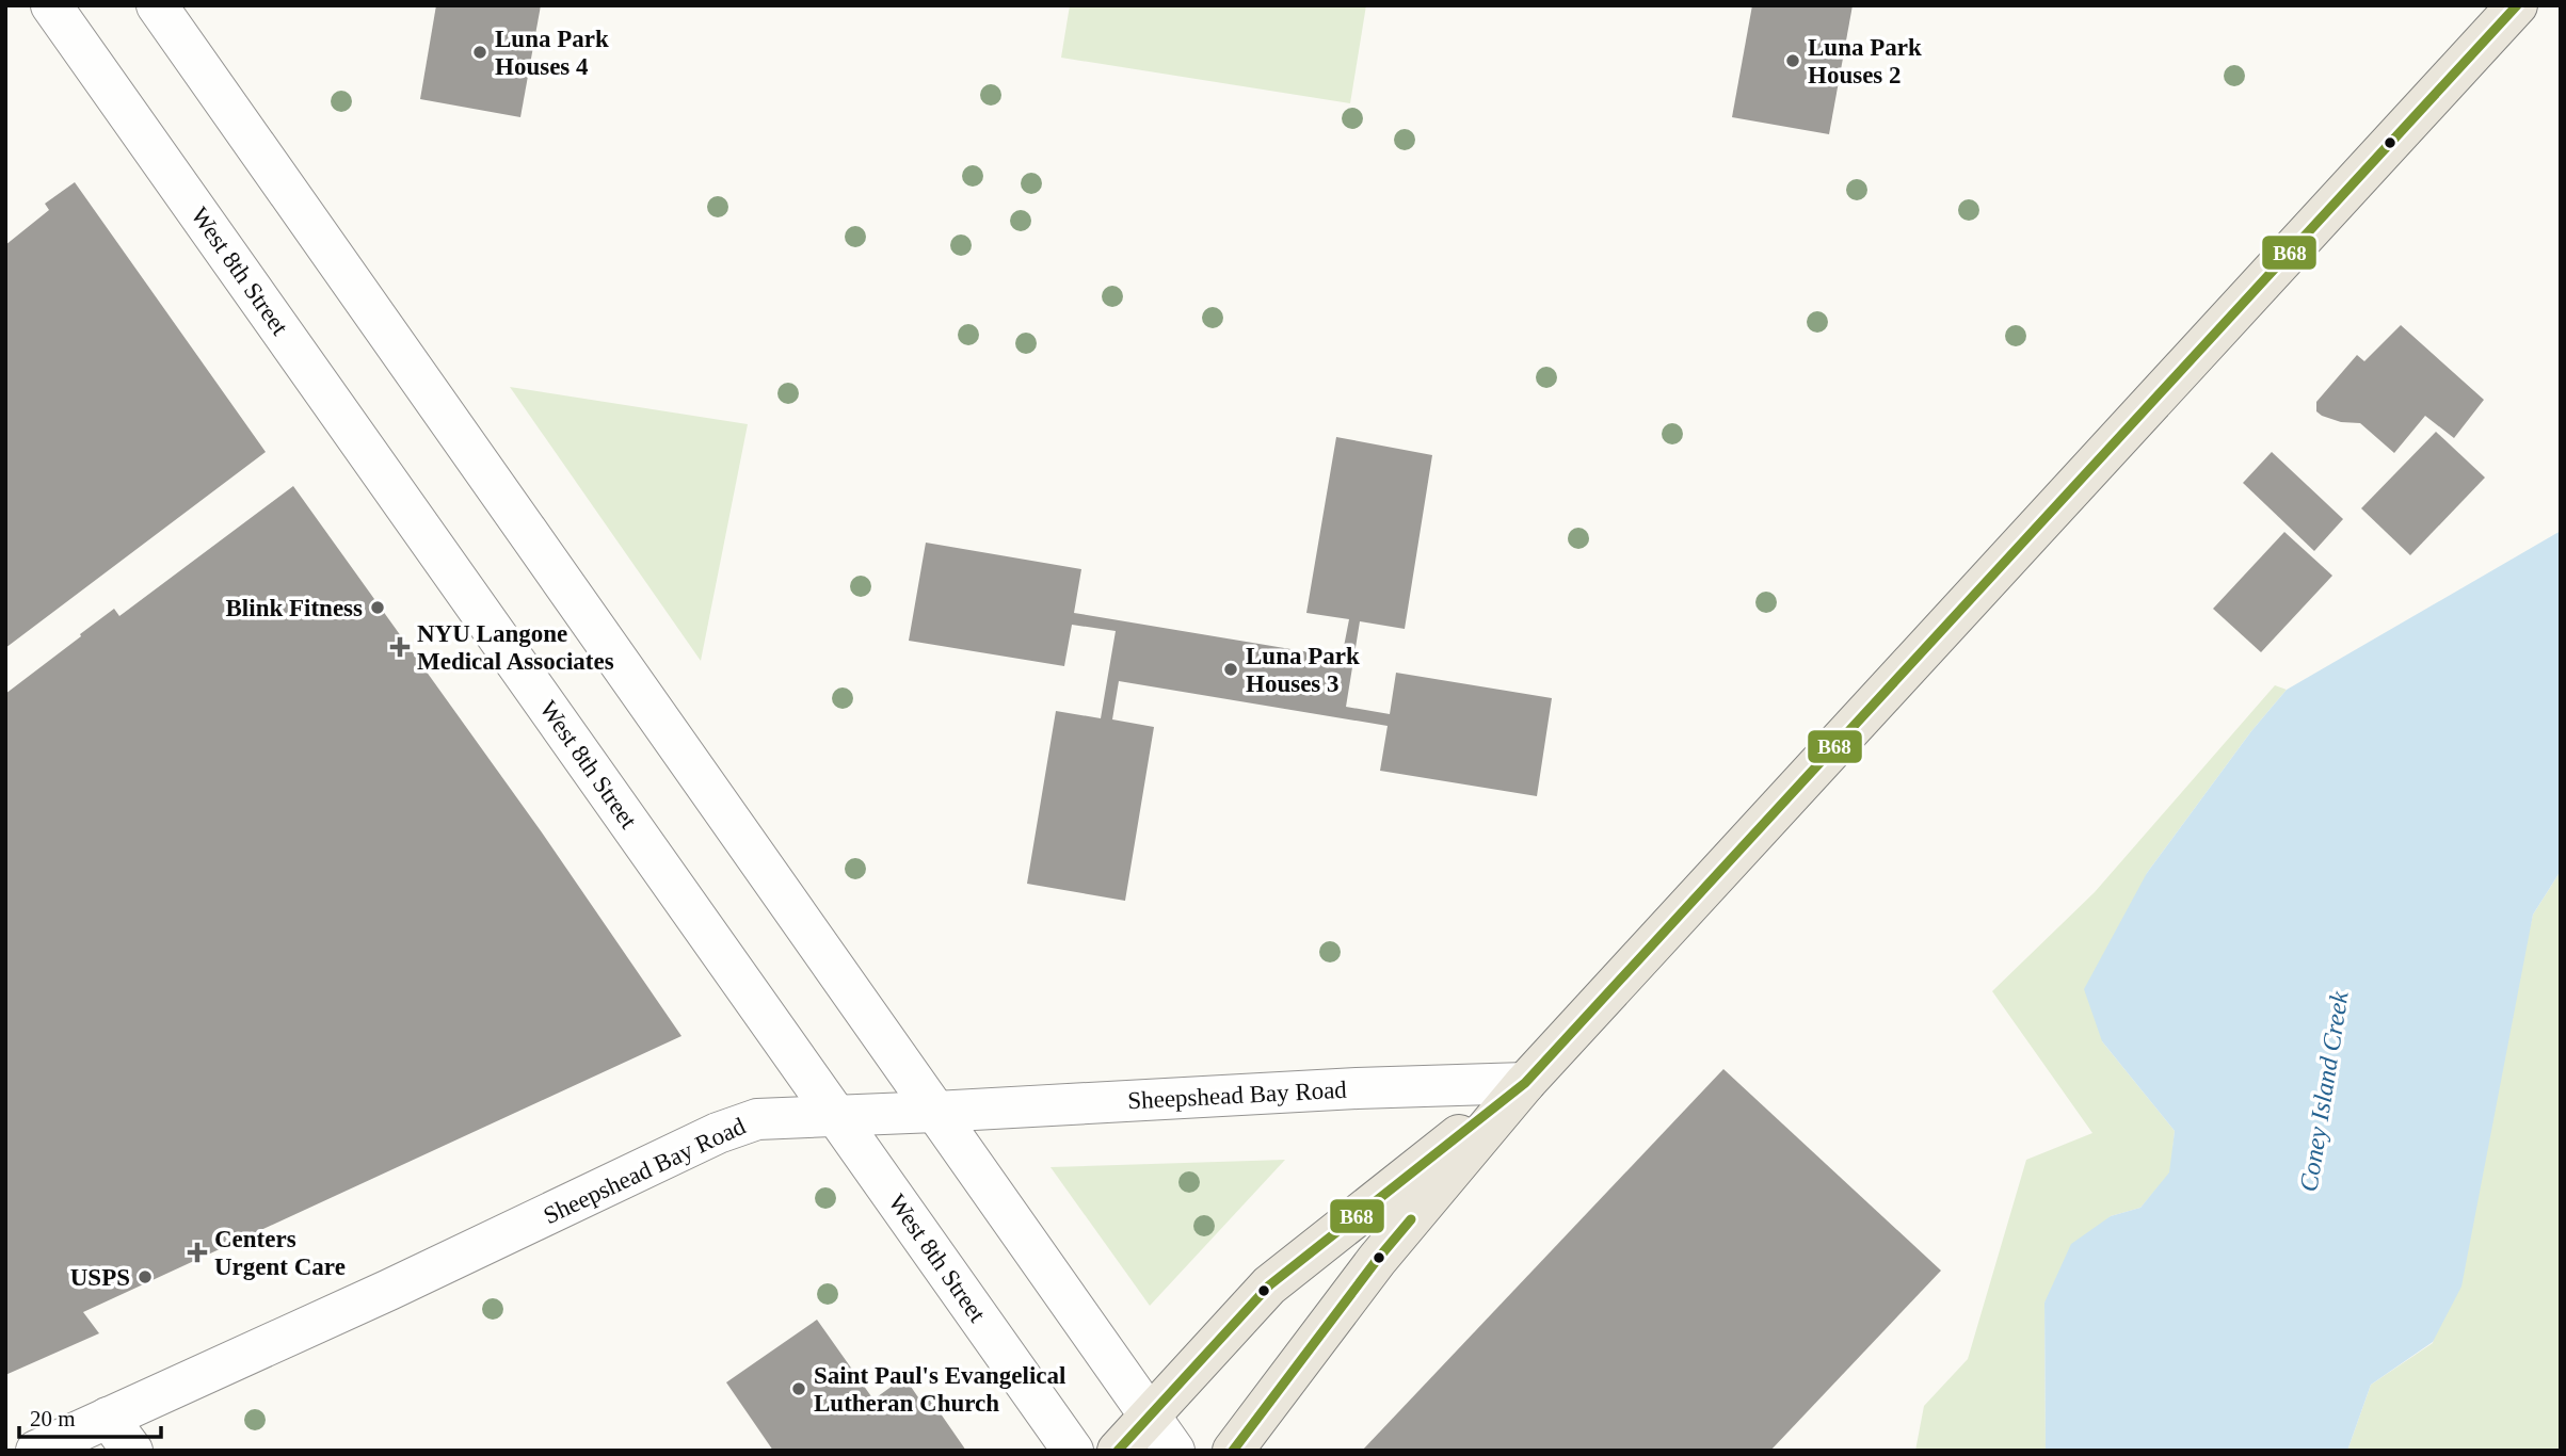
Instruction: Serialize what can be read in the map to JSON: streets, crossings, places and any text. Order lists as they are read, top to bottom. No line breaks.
{"streets":{"street":["West 8th Street","Sheepshead Bay Road"]},"crossings":[["West 8th Street","Sheepshead Bay Road"]],"water":["Coney Island Creek"],"places":{"other":["Luna Park Houses 4","Luna Park Houses 2","Blink Fitness","Luna Park Houses 3","USPS","Saint Paul's Evangelical Lutheran Church"],"health":["NYU Langone Medical Associates","Centers Urgent Care"]},"lines":["transit line B68"],"scale_bar":"20 m"}
